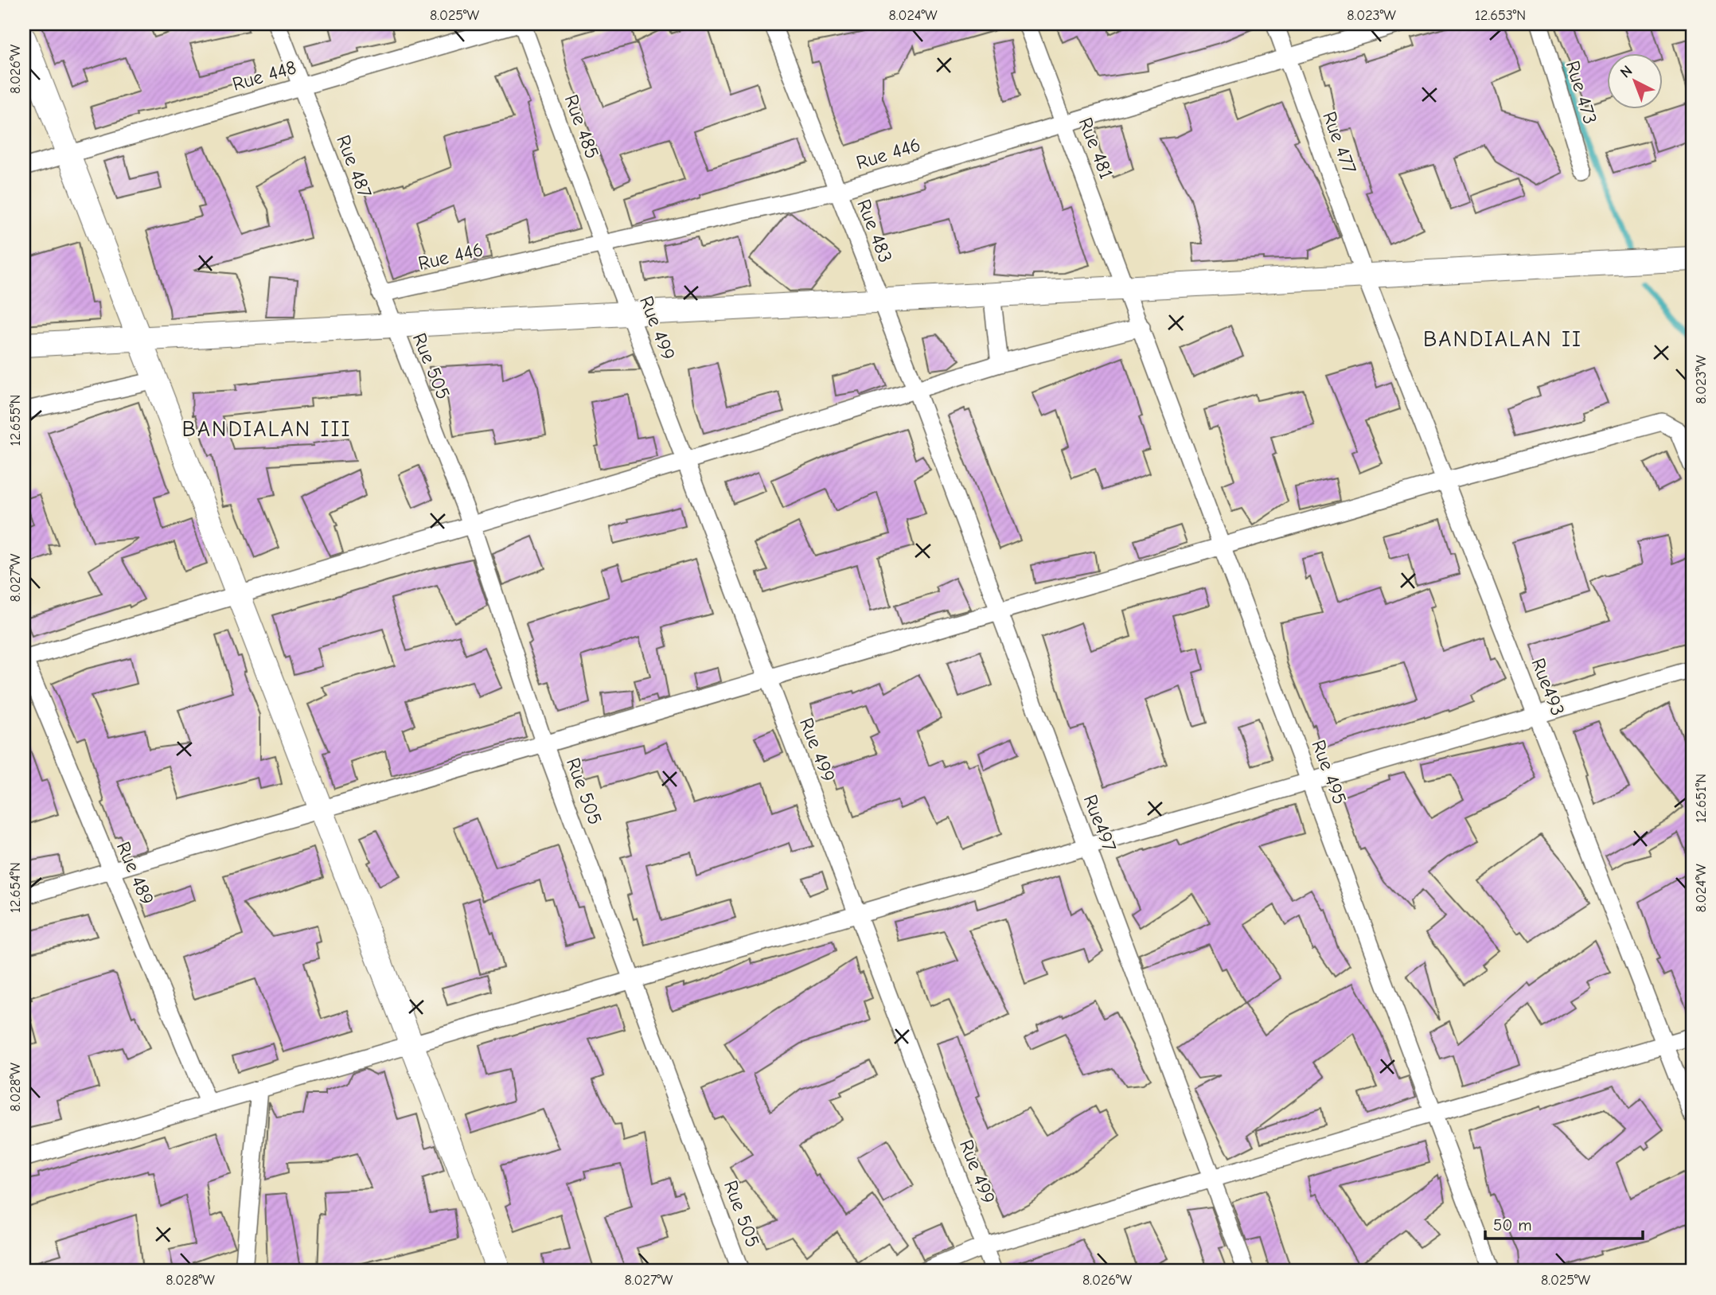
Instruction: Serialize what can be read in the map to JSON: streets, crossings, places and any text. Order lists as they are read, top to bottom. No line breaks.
{"streets":{"street":["Rue 448","Rue 473","Rue 485","Rue 477","Rue 481","Rue 446","Rue 487","Rue 483","Rue 499","Rue 505","Rue493","Rue 495","Rue497","Rue 489"]},"crossings":[["Rue 448","Rue 487"],["Rue 485","Rue 446"],["Rue 485","Rue 499"],["Rue 477","Rue 446"],["Rue 477","Rue493"],["Rue 481","Rue 446"],["Rue 481","Rue 495"],["Rue 446","Rue 487"],["Rue 446","Rue 483"],["Rue 446","Rue 499"],["Rue 487","Rue 505"],["Rue 483","Rue497"]],"districts":["BANDIALAN II","BANDIALAN III"],"scale_bar":"50 m","north":"top left","coordinates":["8.025°W","8.024°W","8.023°W","12.653°N","8.026°W","12.655°N","8.027°W","12.651°N","12.654°N","8.028°W"]}
